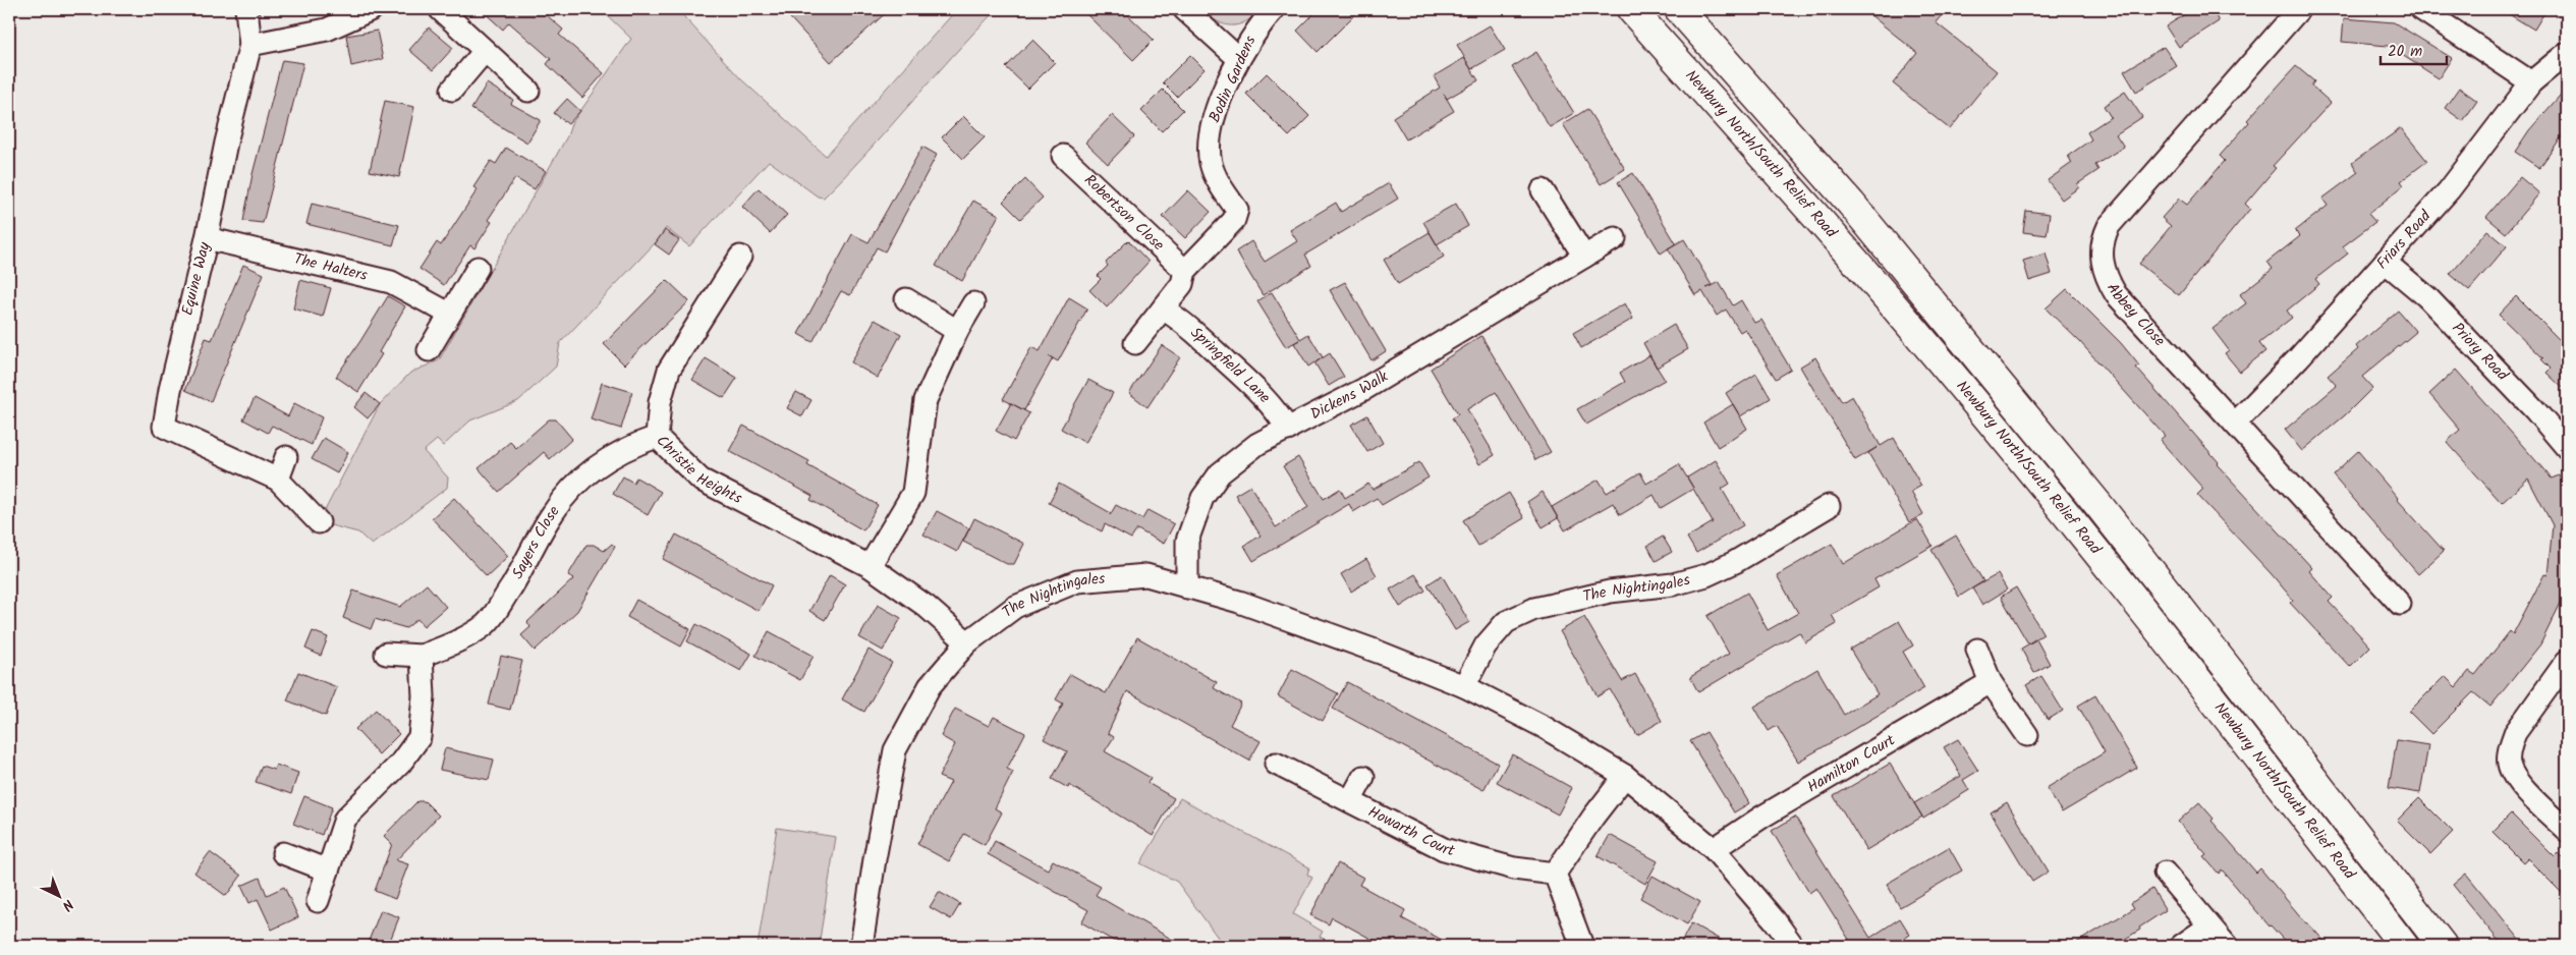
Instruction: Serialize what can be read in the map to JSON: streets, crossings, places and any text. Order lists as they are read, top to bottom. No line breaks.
{"streets":{"highway":["Newbury North/South Relief Road"],"street":["Bodin Gardens","Robertson Close","Friars Road","The Halters","Equine Way","Abbey Close","Priory Road","Springfield Lane","Dickens Walk","Christie Heights","Sayers Close","The Nightingales","Hamilton Court","Howarth Court"]},"crossings":[["Bodin Gardens","Robertson Close"],["Friars Road","Abbey Close"],["Friars Road","Priory Road"],["The Halters","Equine Way"],["Springfield Lane","Dickens Walk"],["Dickens Walk","The Nightingales"],["Christie Heights","Sayers Close"],["Christie Heights","The Nightingales"],["The Nightingales","Hamilton Court"]],"scale_bar":"20 m","north":"bottom right"}
